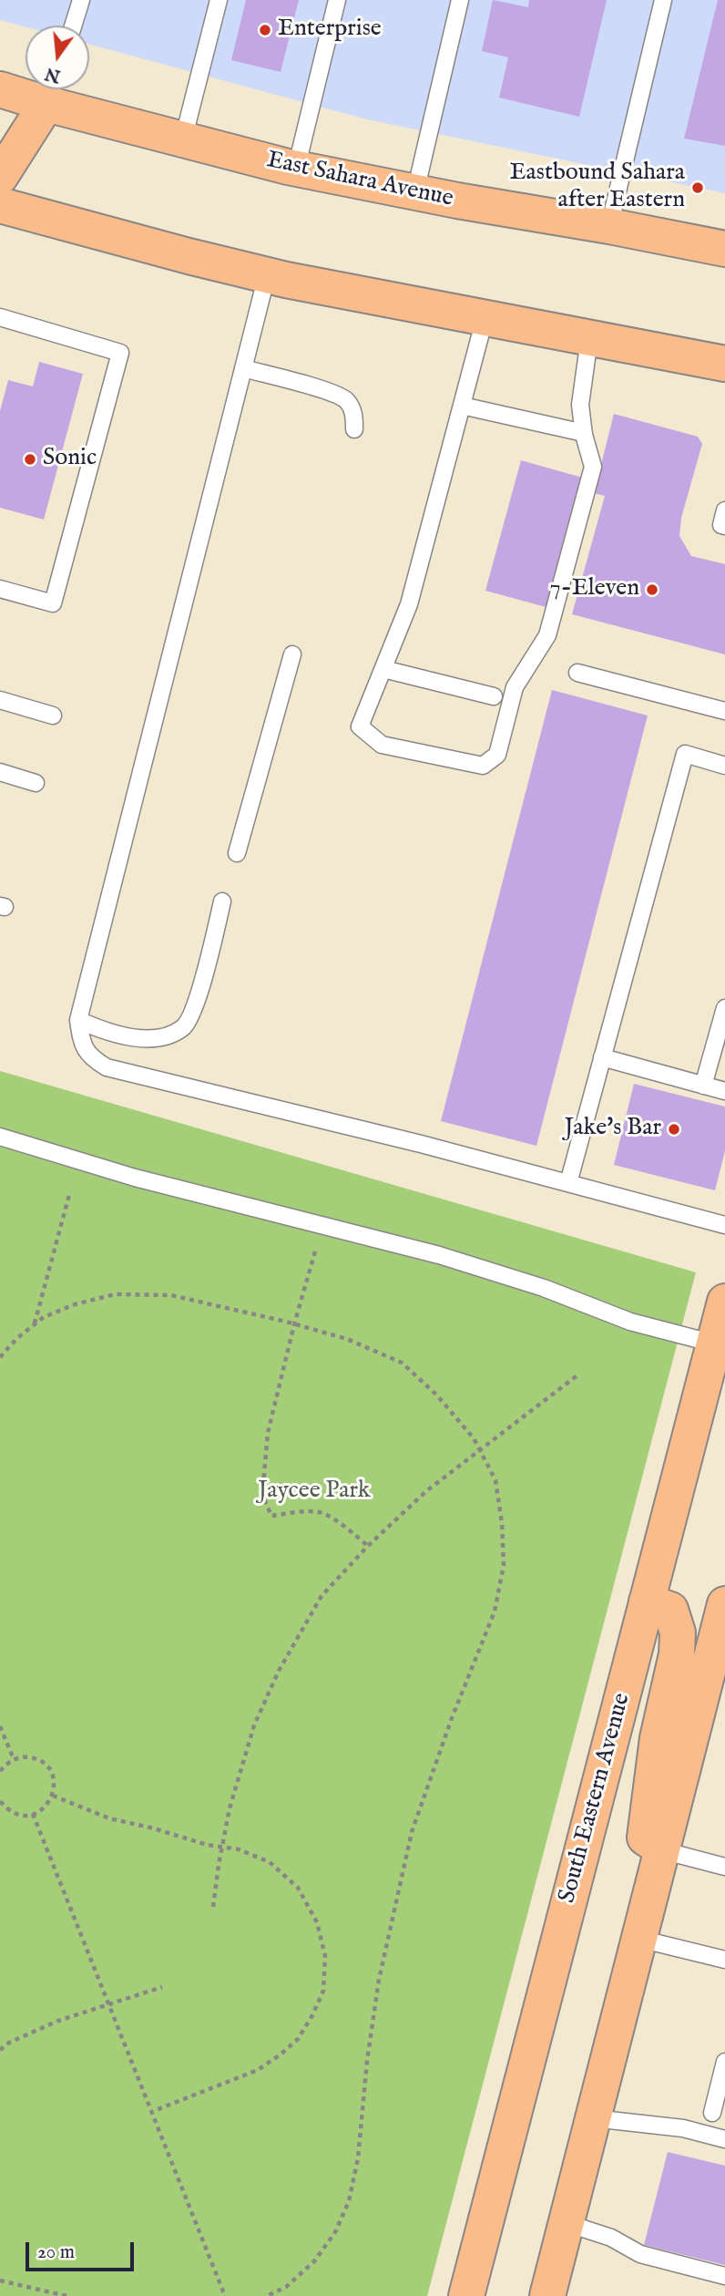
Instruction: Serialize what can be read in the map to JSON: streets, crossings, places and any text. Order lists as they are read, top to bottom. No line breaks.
{"streets":{"main road":["East Sahara Avenue","South Eastern Avenue"]},"parks":["Jaycee Park"],"places":["Enterprise","Eastbound Sahara after Eastern","Sonic","7-Eleven","Jake's Bar"],"scale_bar":"20 m","north":"bottom"}
